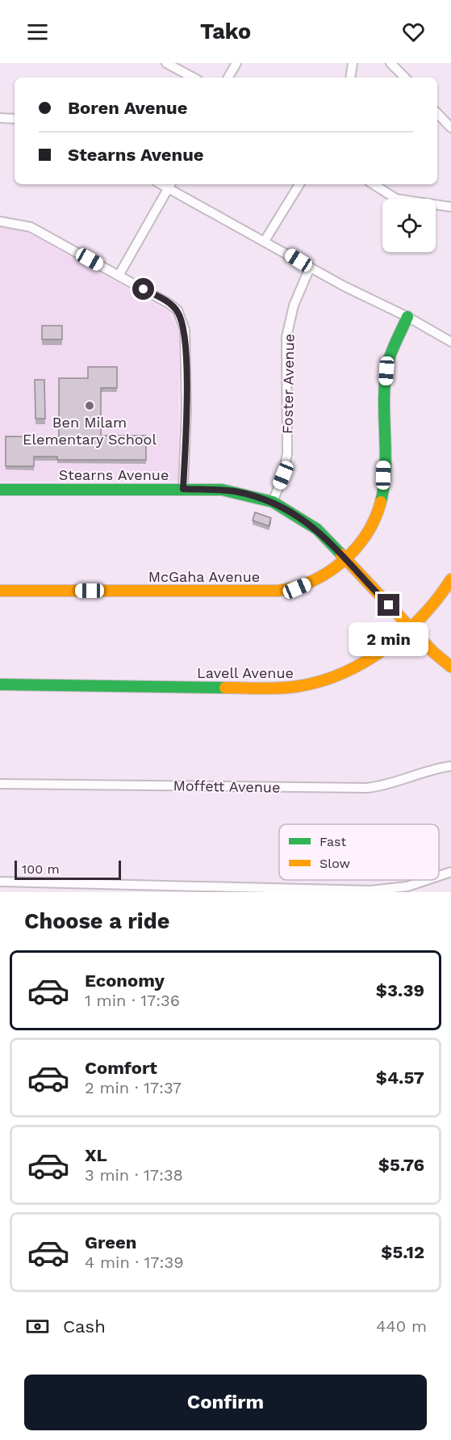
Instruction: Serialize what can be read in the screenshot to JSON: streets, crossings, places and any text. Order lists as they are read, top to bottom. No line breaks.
{"streets":{"street":["Foster Avenue","Stearns Avenue","McGaha Avenue","Lavell Avenue","Moffett Avenue"]},"crossings":[["Foster Avenue","Stearns Avenue"],["Stearns Avenue","McGaha Avenue"],["Stearns Avenue","Lavell Avenue"]],"places":["Ben Milam Elementary School"],"legend":["Fast","Slow"],"scale_bar":"100 m","page":{"header":"Tako","banner":["Boren Avenue","Stearns Avenue"],"bubble":"2 min","scale":"100 m","heading":"Choose a ride","list":[{"name":"Economy","note":"1 min · 17:36","value":"$3.39"},{"name":"Comfort","note":"2 min · 17:37","value":"$4.57"},{"name":"XL","note":"3 min · 17:38","value":"$5.76"},{"name":"Green","note":"4 min · 17:39","value":"$5.12"}],"pay":["Cash","440 m"],"buttons":"Confirm"}}
